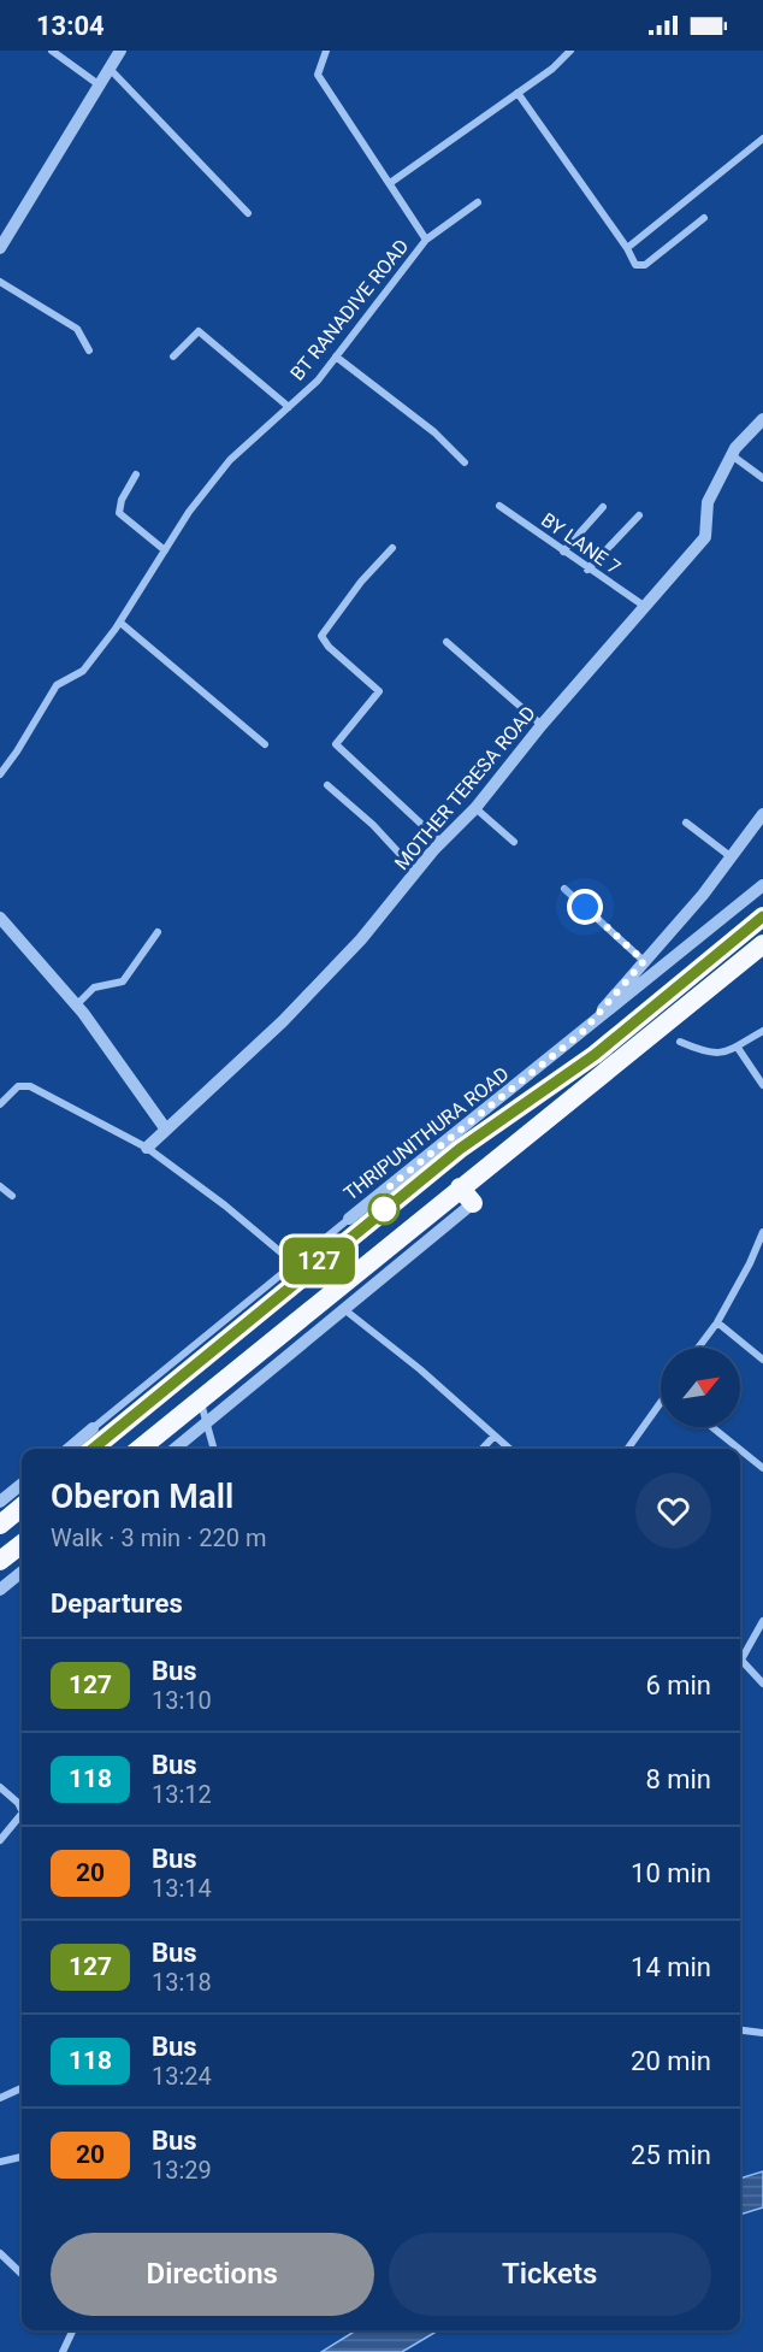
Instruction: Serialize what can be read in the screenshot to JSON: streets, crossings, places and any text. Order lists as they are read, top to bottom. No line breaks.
{"streets":{"street":["BT RANADIVE ROAD","BY LANE 7","MOTHER TERESA ROAD","THRIPUNITHURA ROAD"]},"crossings":[["BY LANE 7","MOTHER TERESA ROAD"]],"lines":["bus line 127"],"north":"top right","page":{"status":"13:04","on_map":"127","heading":[["Oberon Mall","Walk · 3 min · 220 m"],"Departures"],"list":[{"mark":"127","name":"Bus","note":"13:10","value":"6 min"},{"mark":"118","name":"Bus","note":"13:12","value":"8 min"},{"mark":"20","name":"Bus","note":"13:14","value":"10 min"},{"mark":"127","name":"Bus","note":"13:18","value":"14 min"},{"mark":"118","name":"Bus","note":"13:24","value":"20 min"},{"mark":"20","name":"Bus","note":"13:29","value":"25 min"}],"buttons":["Directions","Tickets"]}}
